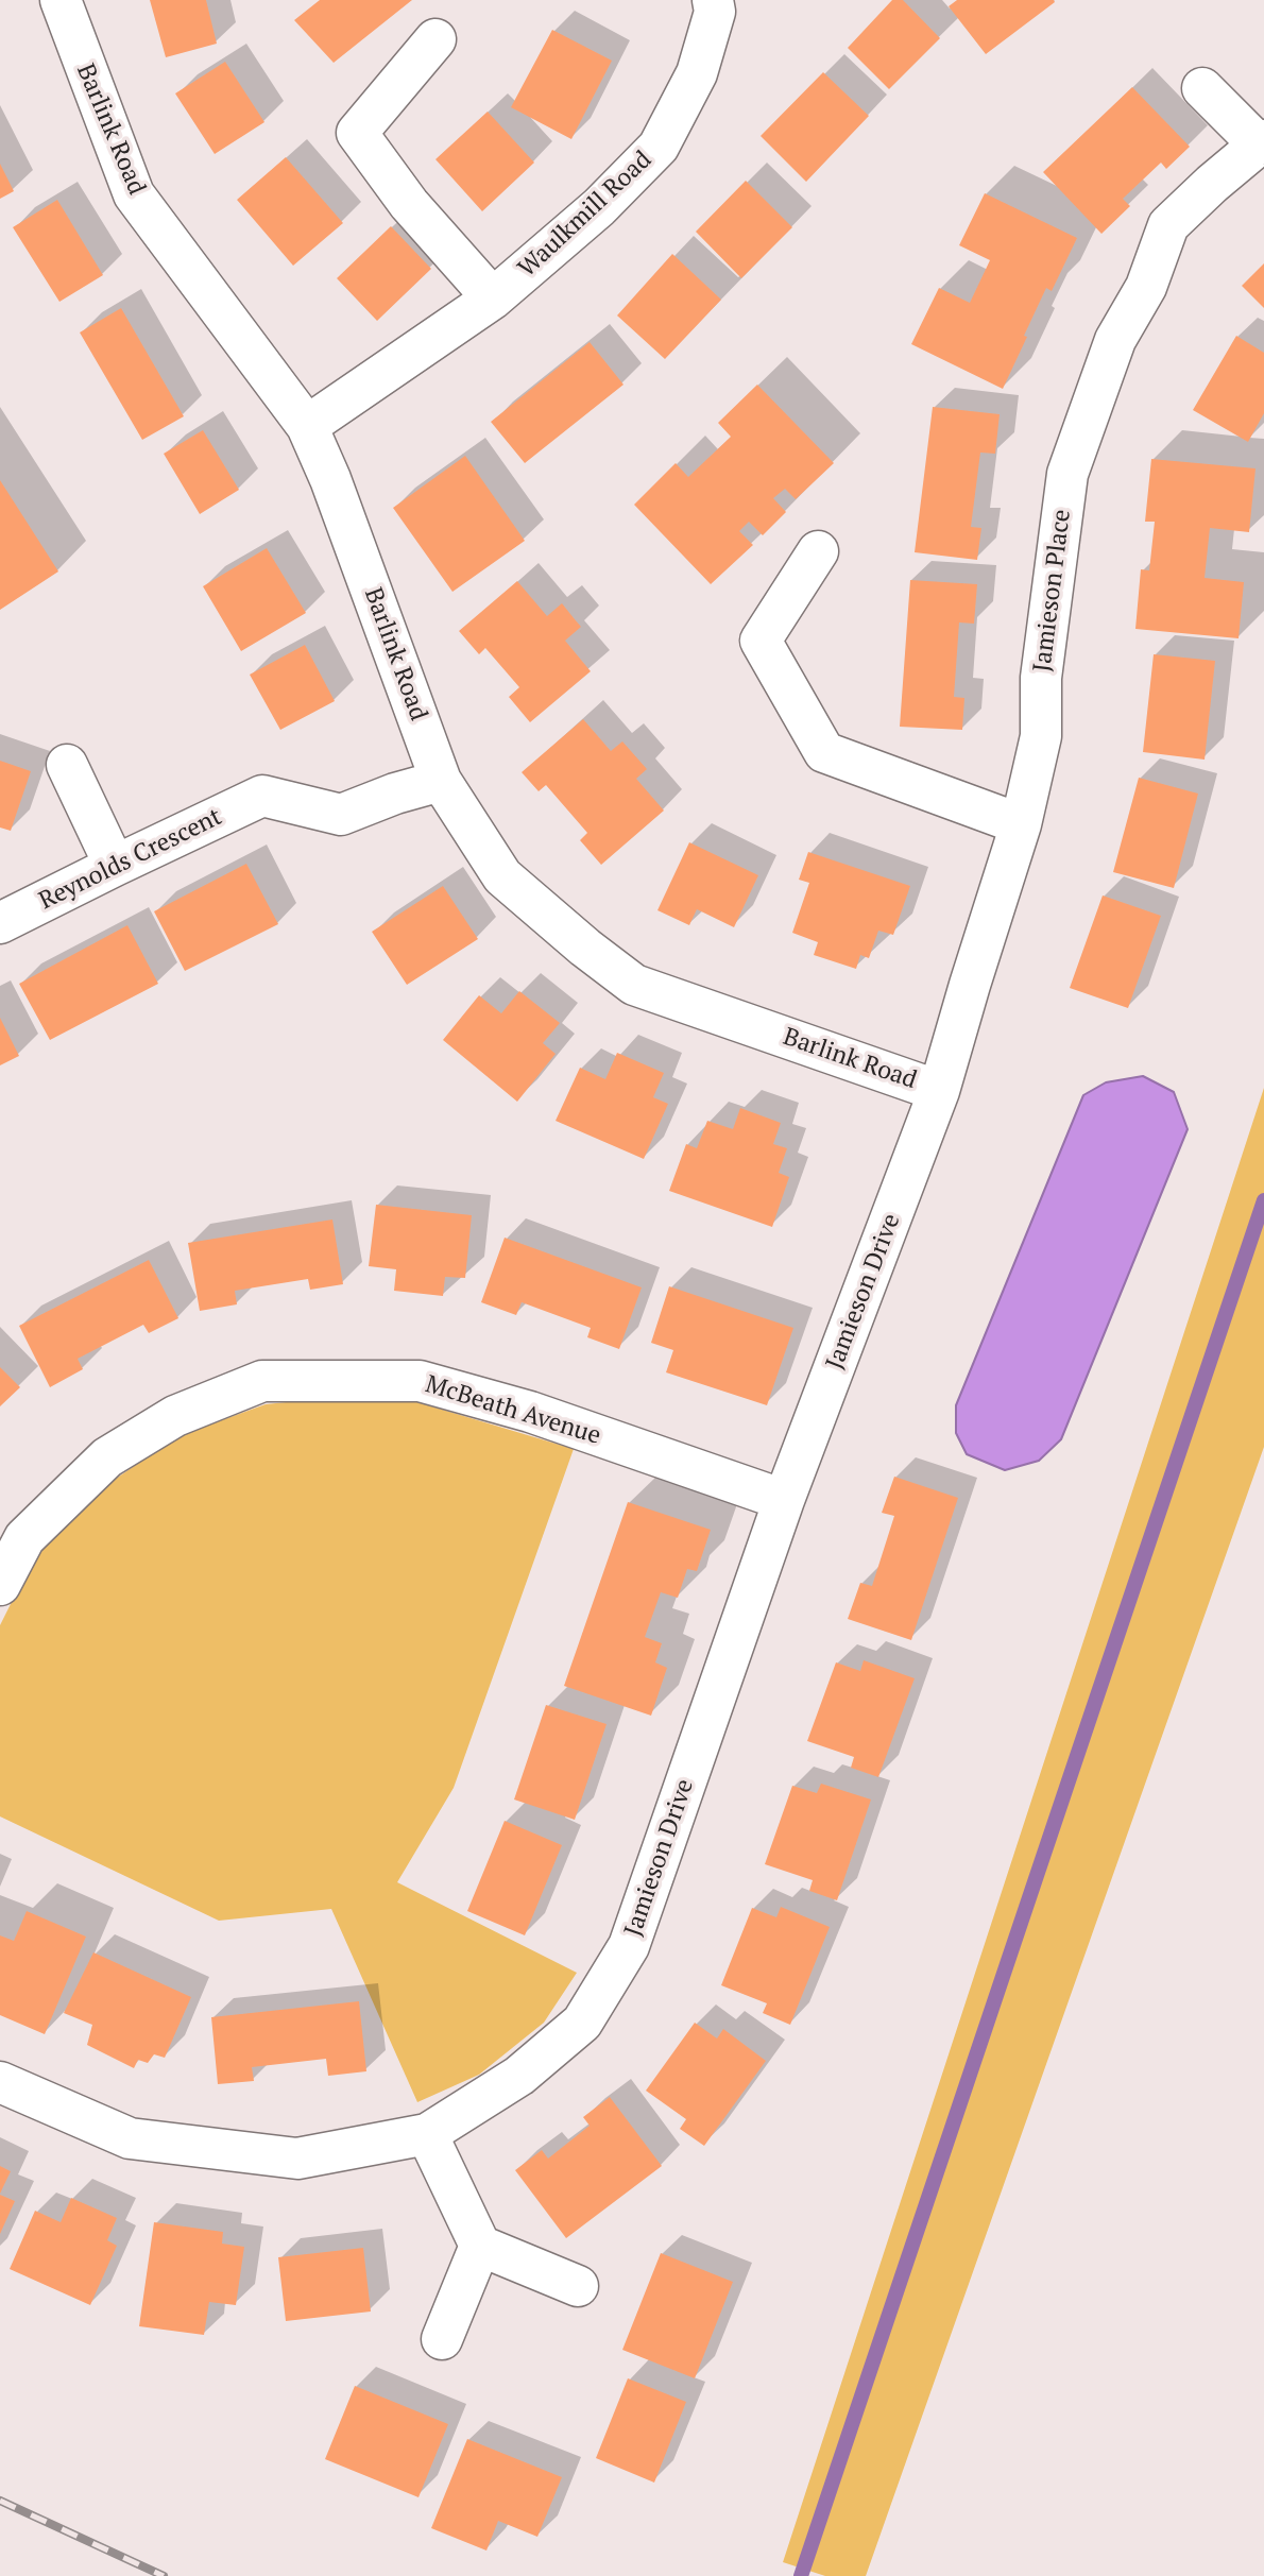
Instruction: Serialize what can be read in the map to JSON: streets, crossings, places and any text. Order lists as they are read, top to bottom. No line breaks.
{"streets":{"street":["Barlink Road","Waulkmill Road","Jamieson Place","Reynolds Crescent","Jamieson Drive","McBeath Avenue"]},"crossings":[["Barlink Road","Waulkmill Road"],["Barlink Road","Jamieson Place"],["Barlink Road","Reynolds Crescent"],["Barlink Road","Jamieson Drive"],["Jamieson Place","Jamieson Drive"],["Jamieson Drive","McBeath Avenue"]]}
